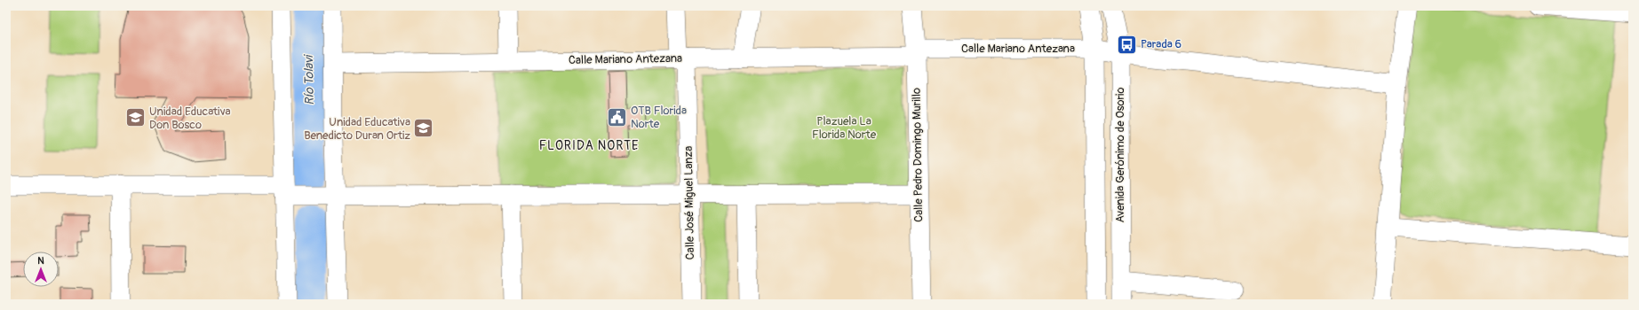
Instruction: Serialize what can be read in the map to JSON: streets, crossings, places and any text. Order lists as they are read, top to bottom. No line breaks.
{"streets":{"street":["Calle Mariano Antezana","Calle Pedro Domingo Murillo","Avenida Gerónimo de Osorio","Calle José Miguel Lanza"]},"crossings":[["Calle Mariano Antezana","Calle Pedro Domingo Murillo"],["Calle Mariano Antezana","Avenida Gerónimo de Osorio"],["Calle Mariano Antezana","Calle José Miguel Lanza"]],"districts":["FLORIDA NORTE"],"water":["Río Tolavi"],"parks":["Plazuela La Florida Norte"],"places":{"bus stop":["Parada 6"],"public building":["OTB Florida Norte"],"school or university":["Unidad Educativa Don Bosco","Unidad Educativa Benedicto Duran Ortiz"]},"north":"top"}
